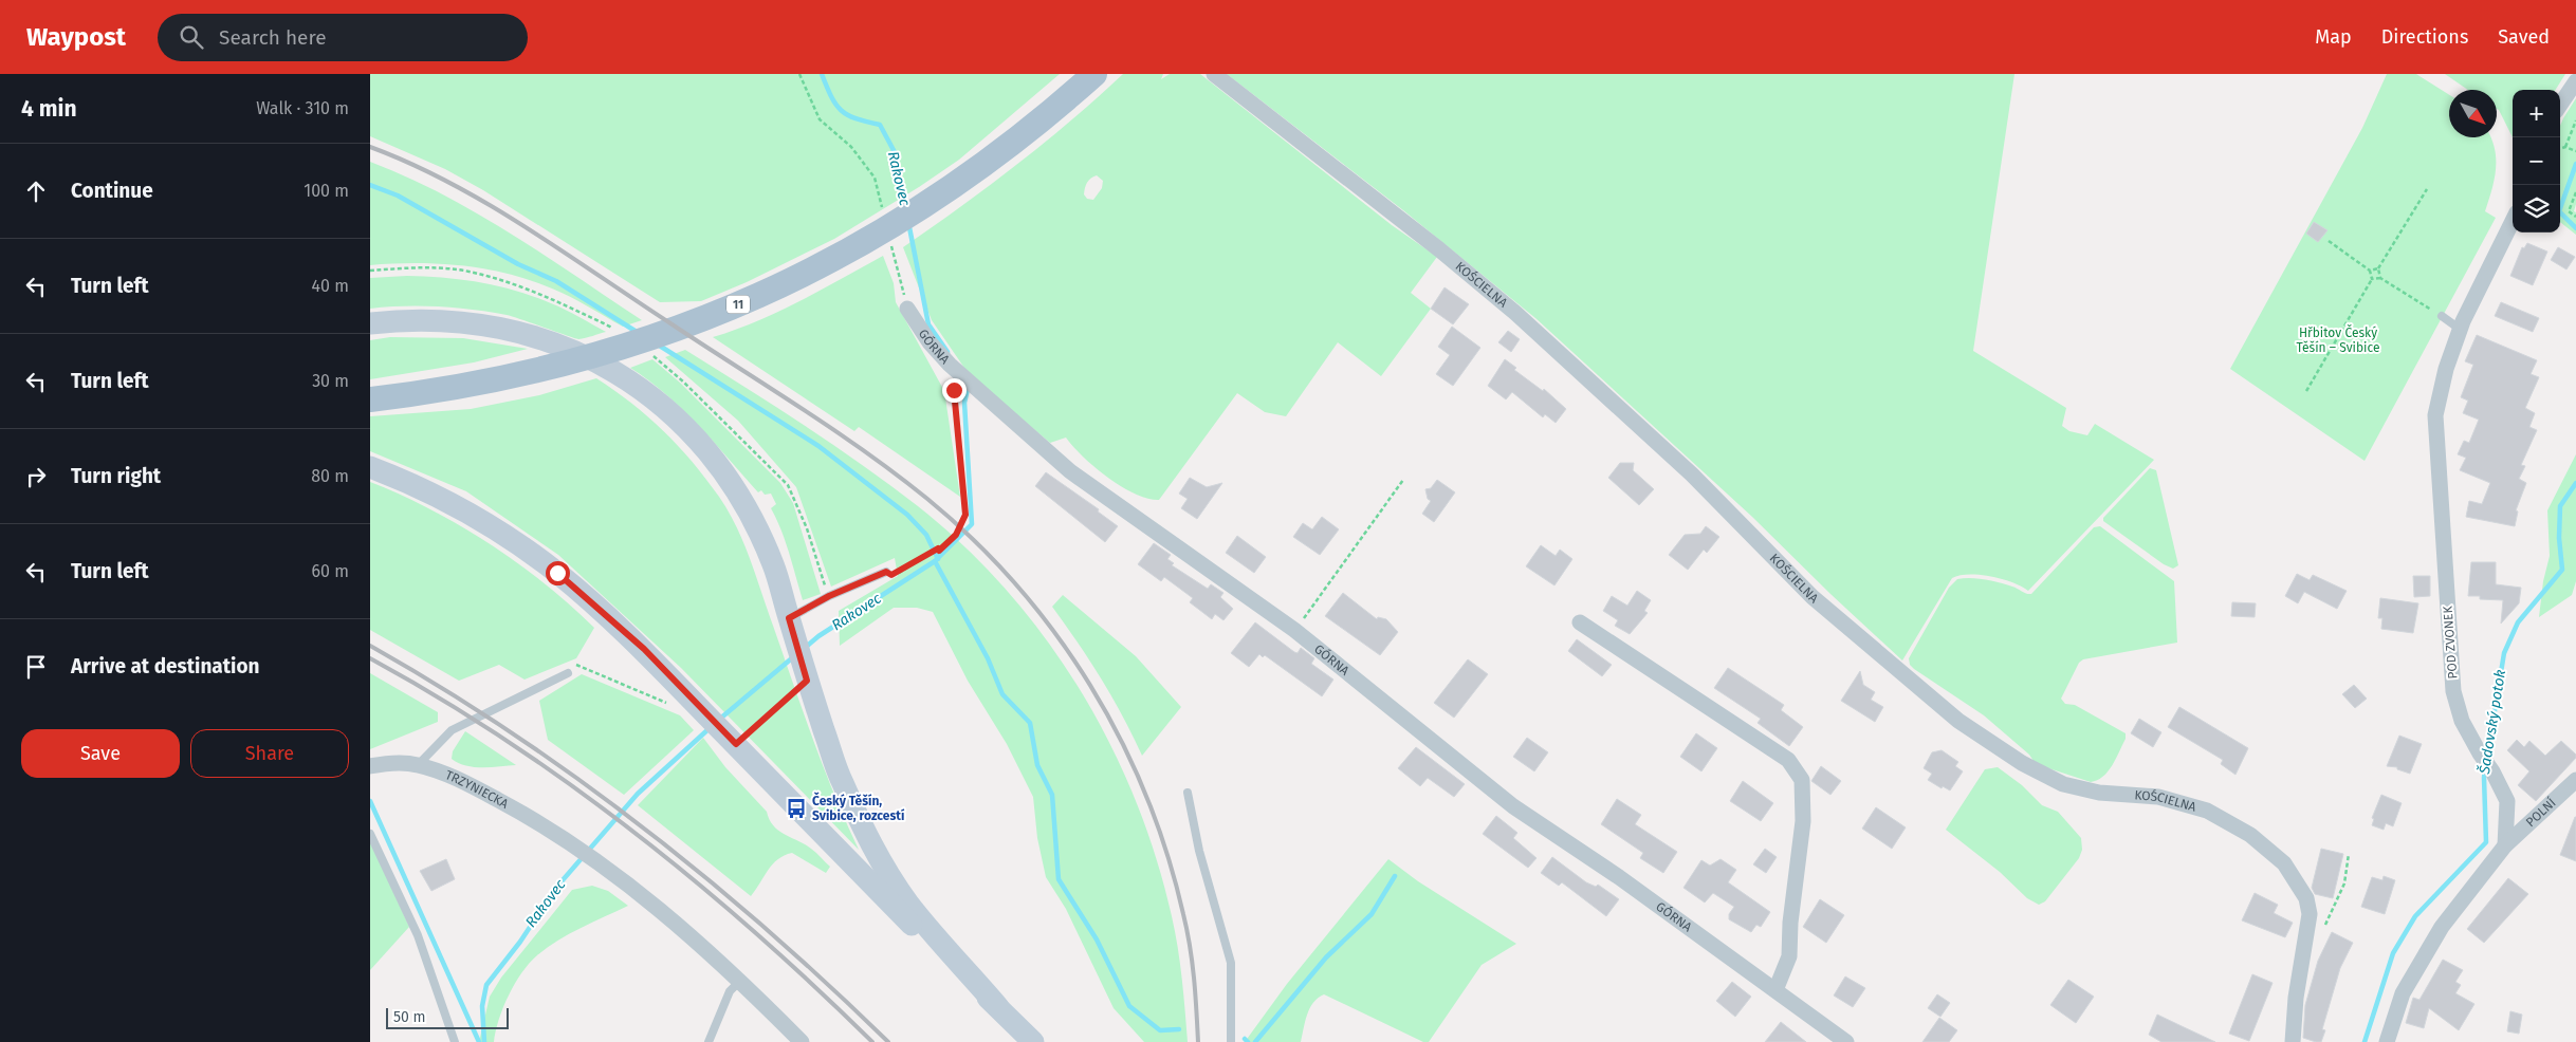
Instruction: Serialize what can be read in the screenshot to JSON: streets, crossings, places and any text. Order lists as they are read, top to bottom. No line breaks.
{"streets":{"main road":["11"],"street":["KOŚCIELNA","GÓRNA","POD ZVONEK","TRZYNIECKA","POLNÍ"]},"crossings":[["POD ZVONEK","POLNÍ"]],"water":["Rakovec","Šadovský potok"],"parks":["Hřbitov Český Těšín – Svibice"],"places":{"bus stop":["Český Těšín, Svibice, rozcestí"]},"scale_bar":"50 m","north":"bottom right","page":{"header":"Waypost","search":"Search here","nav":["Map","Directions","Saved"],"heading":["4 min","Walk · 310 m"],"map_buttons":["+","−"],"list":[["Continue","100 m"],["Turn left","40 m"],["Turn left","30 m"],["Turn right","80 m"],["Turn left","60 m"],"Arrive at destination"],"buttons":["Save","Share"],"scale":"50 m"}}
